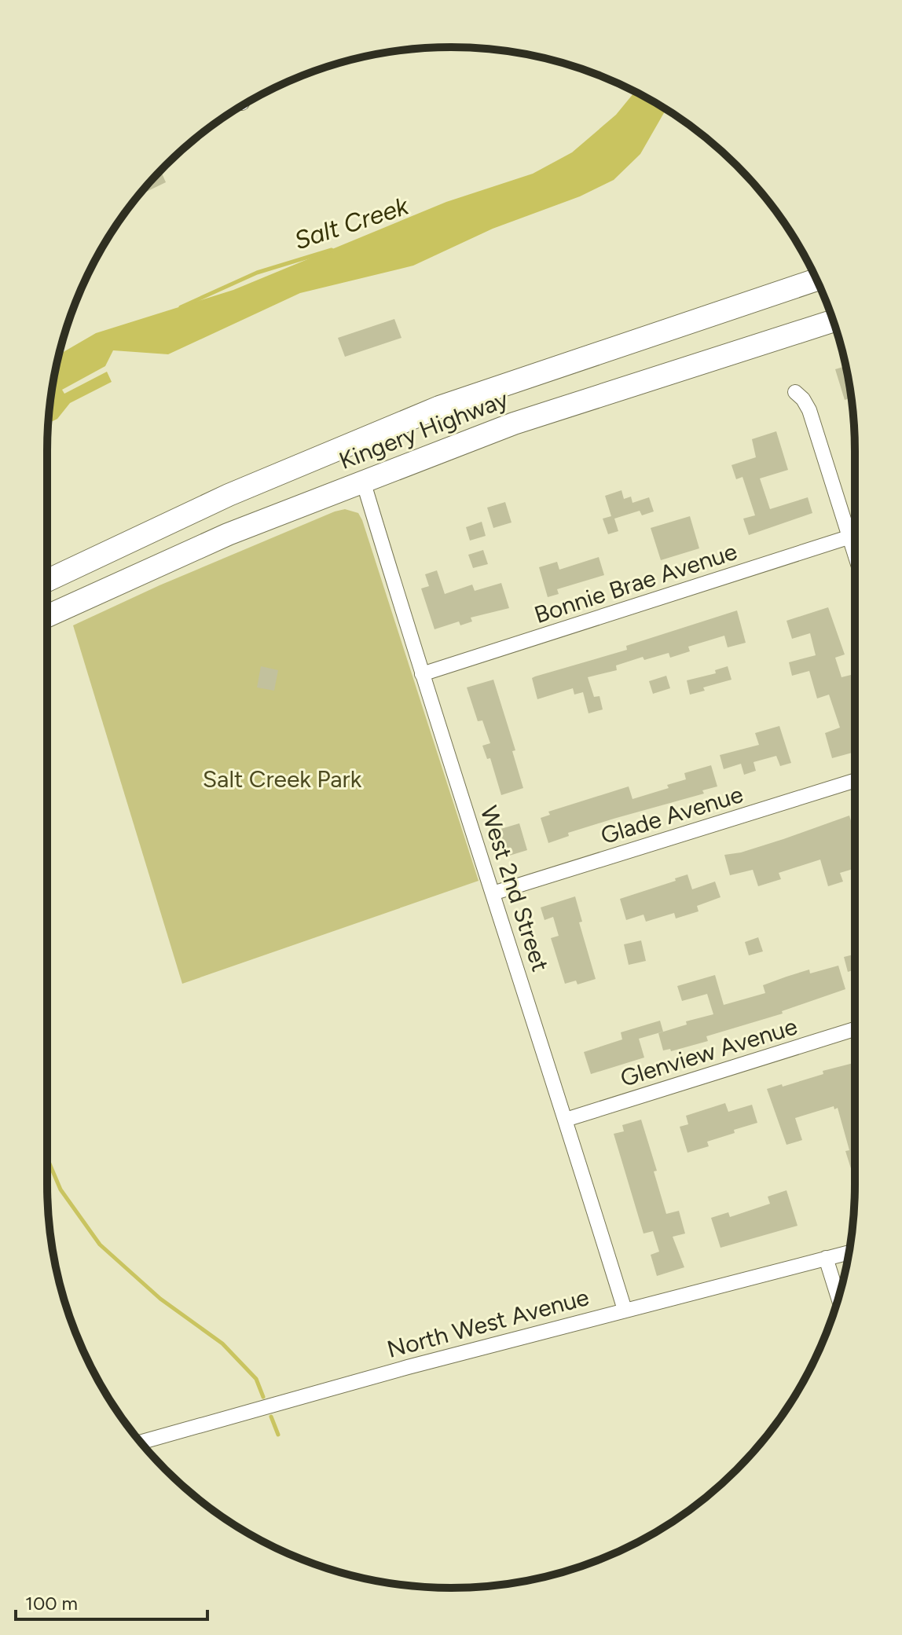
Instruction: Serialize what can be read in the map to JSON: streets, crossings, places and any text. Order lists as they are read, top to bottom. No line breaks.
{"streets":{"highway":["Kingery Highway"],"street":["Bonnie Brae Avenue","Glade Avenue","West 2nd Street","Glenview Avenue","North West Avenue"]},"crossings":[["Kingery Highway","West 2nd Street"],["Bonnie Brae Avenue","West 2nd Street"],["Glade Avenue","West 2nd Street"],["West 2nd Street","Glenview Avenue"],["West 2nd Street","North West Avenue"]],"water":["Salt Creek"],"parks":["Salt Creek Park"],"scale_bar":"100 m"}
